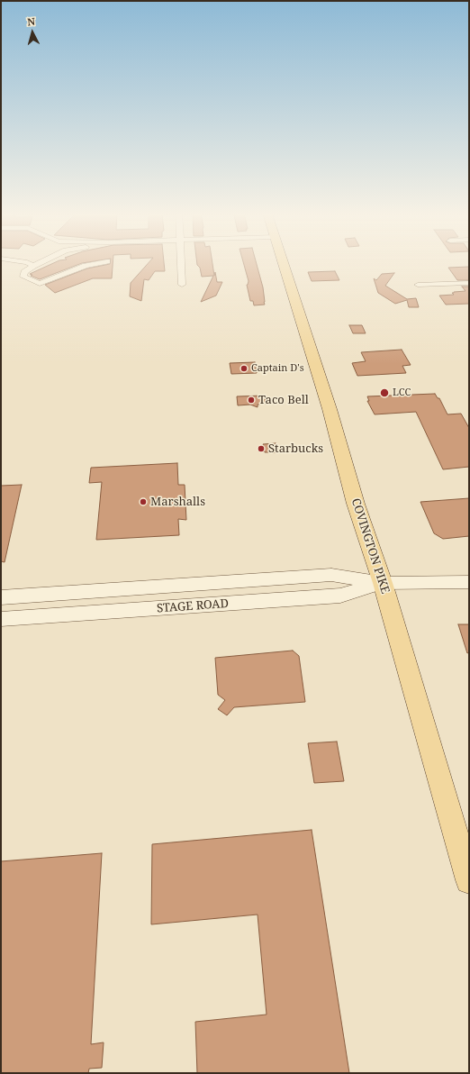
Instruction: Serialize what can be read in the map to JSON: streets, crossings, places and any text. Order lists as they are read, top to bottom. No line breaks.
{"streets":{"main road":["COVINGTON PIKE","STAGE ROAD"]},"crossings":[["COVINGTON PIKE","STAGE ROAD"]],"places":["Captain D's","LCC","Taco Bell","Starbucks","Marshalls"],"north":"top"}
